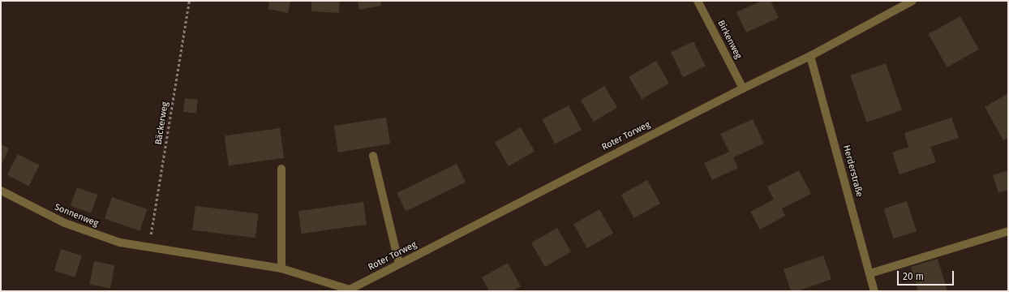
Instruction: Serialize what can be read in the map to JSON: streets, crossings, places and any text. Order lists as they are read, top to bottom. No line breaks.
{"streets":{"street":["Birkenweg","Roter Torweg","Herderstraße","Sonnenweg"],"path":["Bäckerweg"]},"crossings":[["Birkenweg","Roter Torweg"],["Bäckerweg","Roter Torweg"],["Bäckerweg","Sonnenweg"],["Roter Torweg","Herderstraße"],["Roter Torweg","Sonnenweg"]],"scale_bar":"20 m"}
